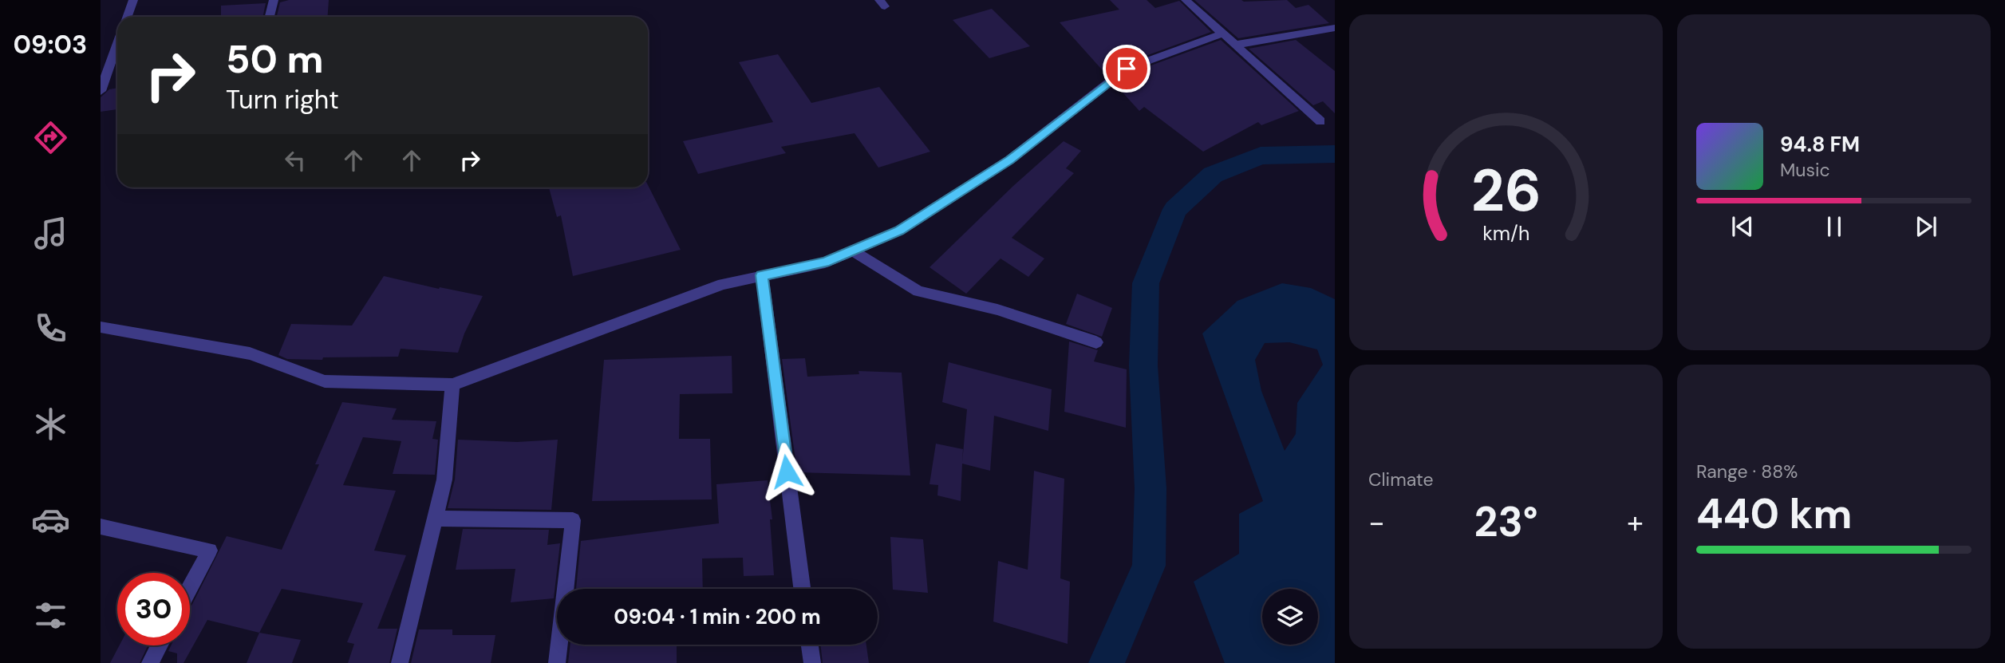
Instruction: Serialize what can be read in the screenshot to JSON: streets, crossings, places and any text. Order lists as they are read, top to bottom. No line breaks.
{"page":{"tabs":"09:03","turn":["50 m","Turn right"],"song":["94.8 FM","Music"],"tile":["Climate",["Range · 88%","440 km"]],"heat":["−","23°","+"],"limit":"30","trip":"09:04 · 1 min · 200 m","gauge":["26","km/h"]}}
